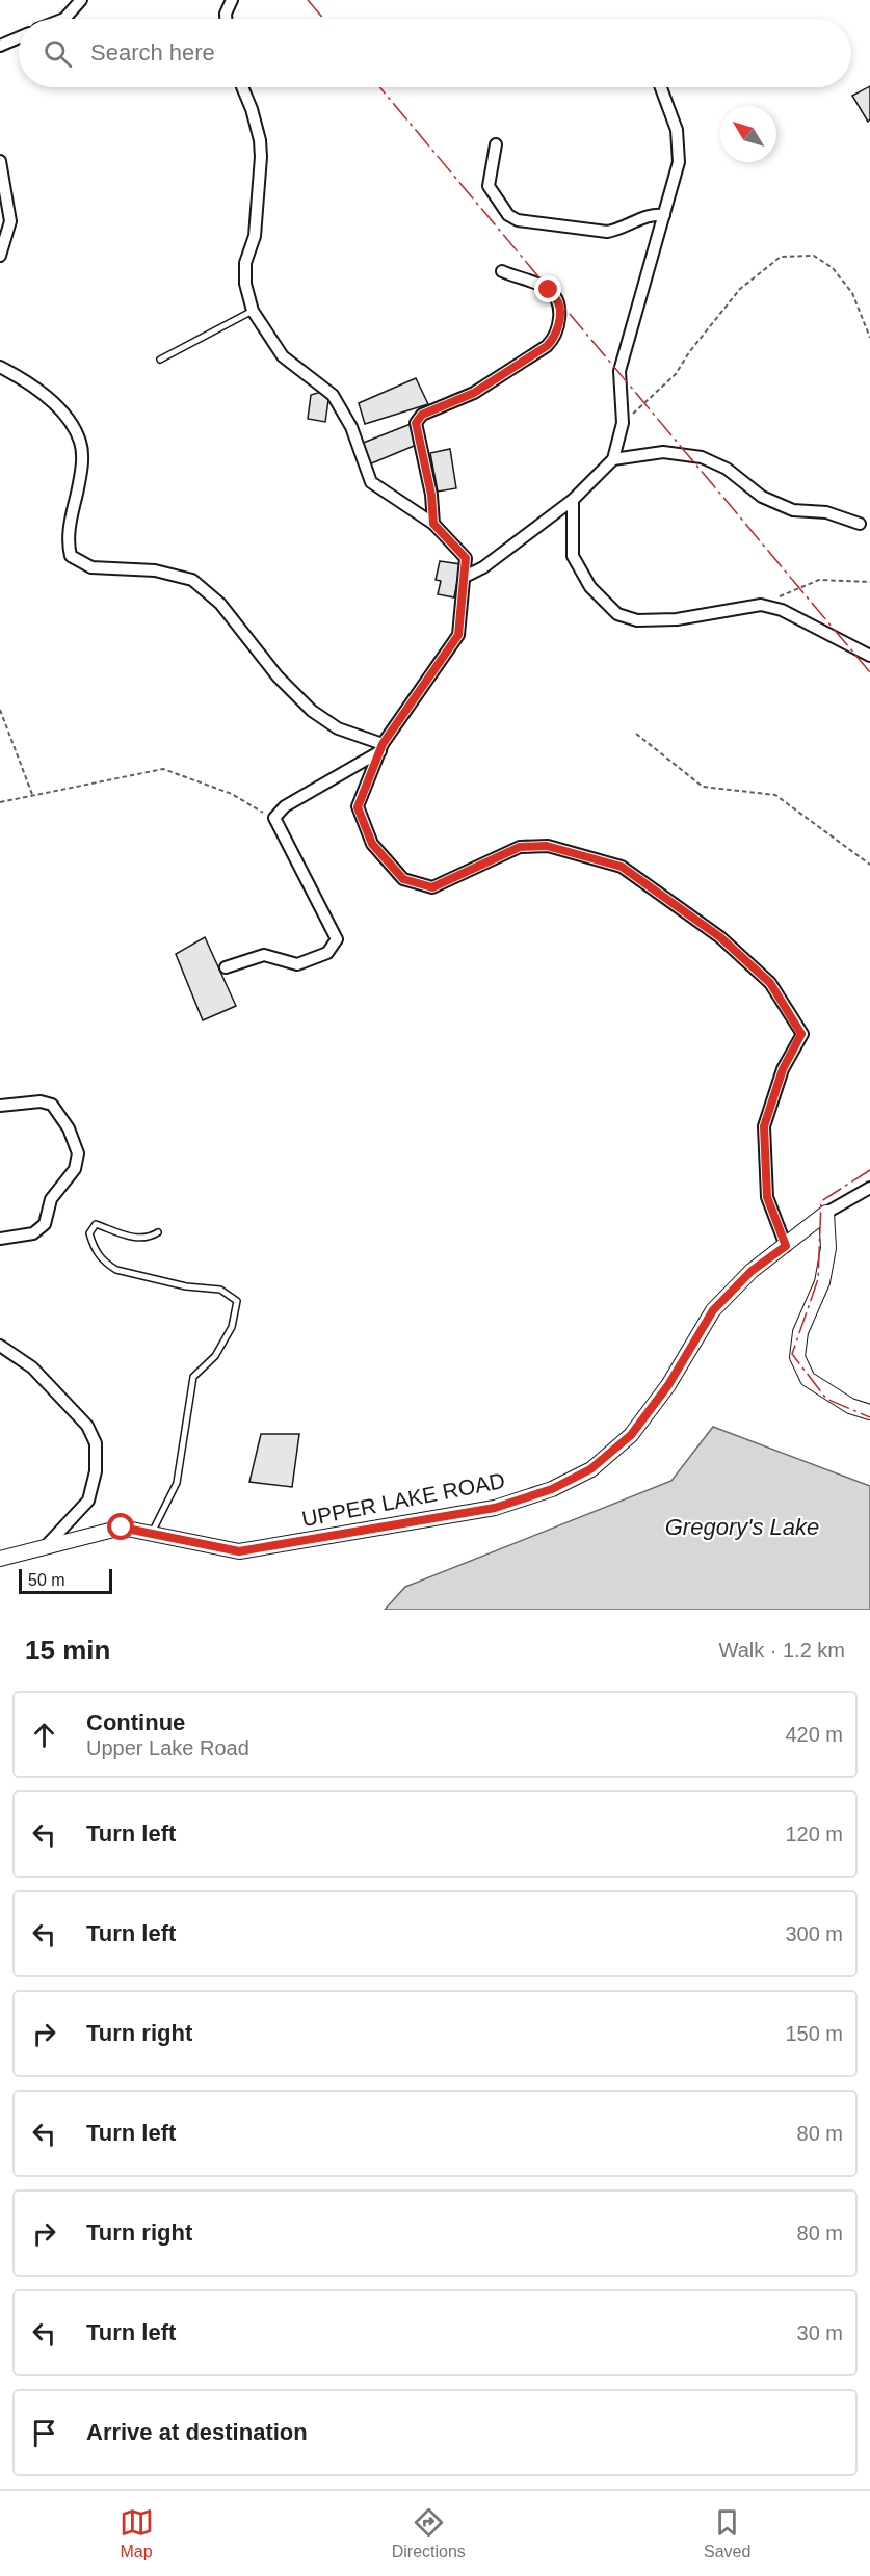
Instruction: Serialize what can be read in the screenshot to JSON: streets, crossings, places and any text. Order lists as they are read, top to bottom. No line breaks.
{"streets":{"street":["UPPER LAKE ROAD"]},"water":["Gregory's Lake"],"scale_bar":"50 m","north":"top left","page":{"search":"Search here","scale":"50 m","heading":["15 min","Walk · 1.2 km"],"list":[["Continue","Upper Lake Road","420 m"],["Turn left","120 m"],["Turn left","300 m"],["Turn right","150 m"],["Turn left","80 m"],["Turn right","80 m"],["Turn left","30 m"],"Arrive at destination"],"nav":["Map","Directions","Saved"]}}
